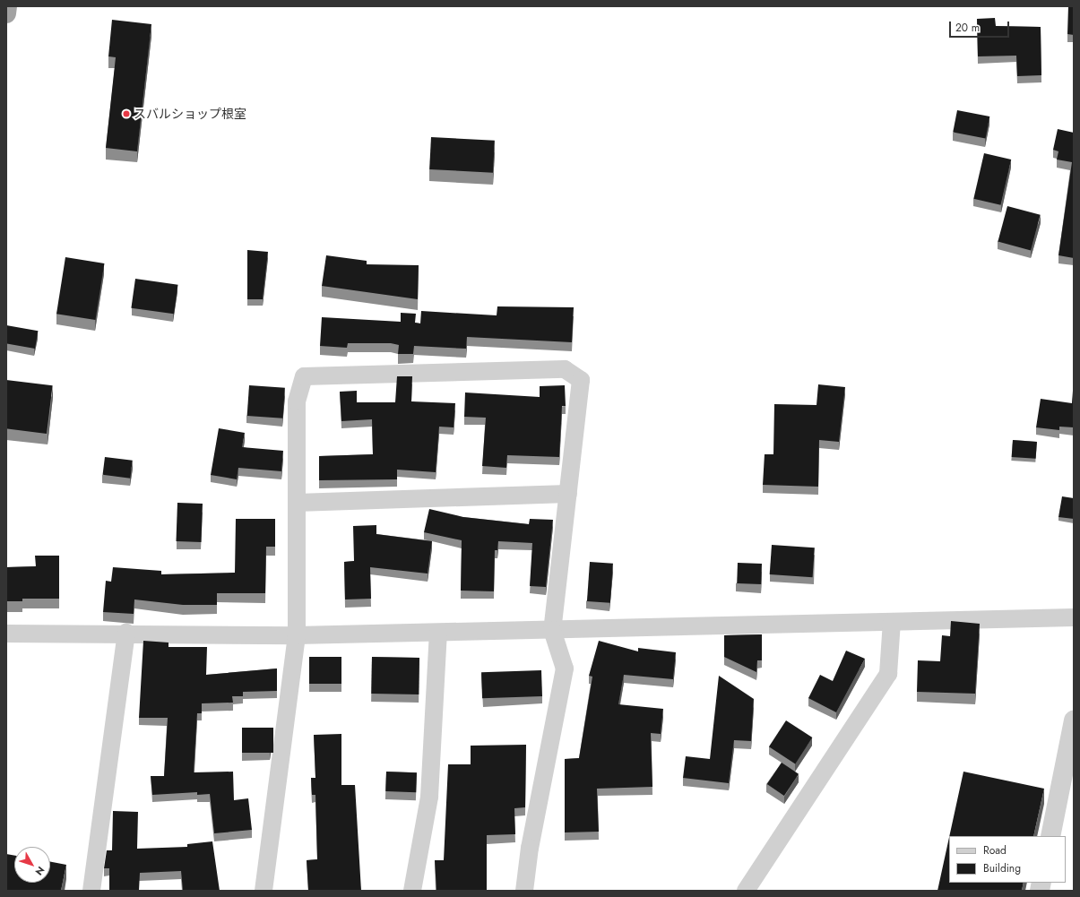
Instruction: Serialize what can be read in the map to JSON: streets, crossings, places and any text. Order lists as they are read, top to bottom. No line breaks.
{"places":["スバルショップ根室"],"legend":["Road","Building"],"scale_bar":"20 m","north":"bottom right"}
